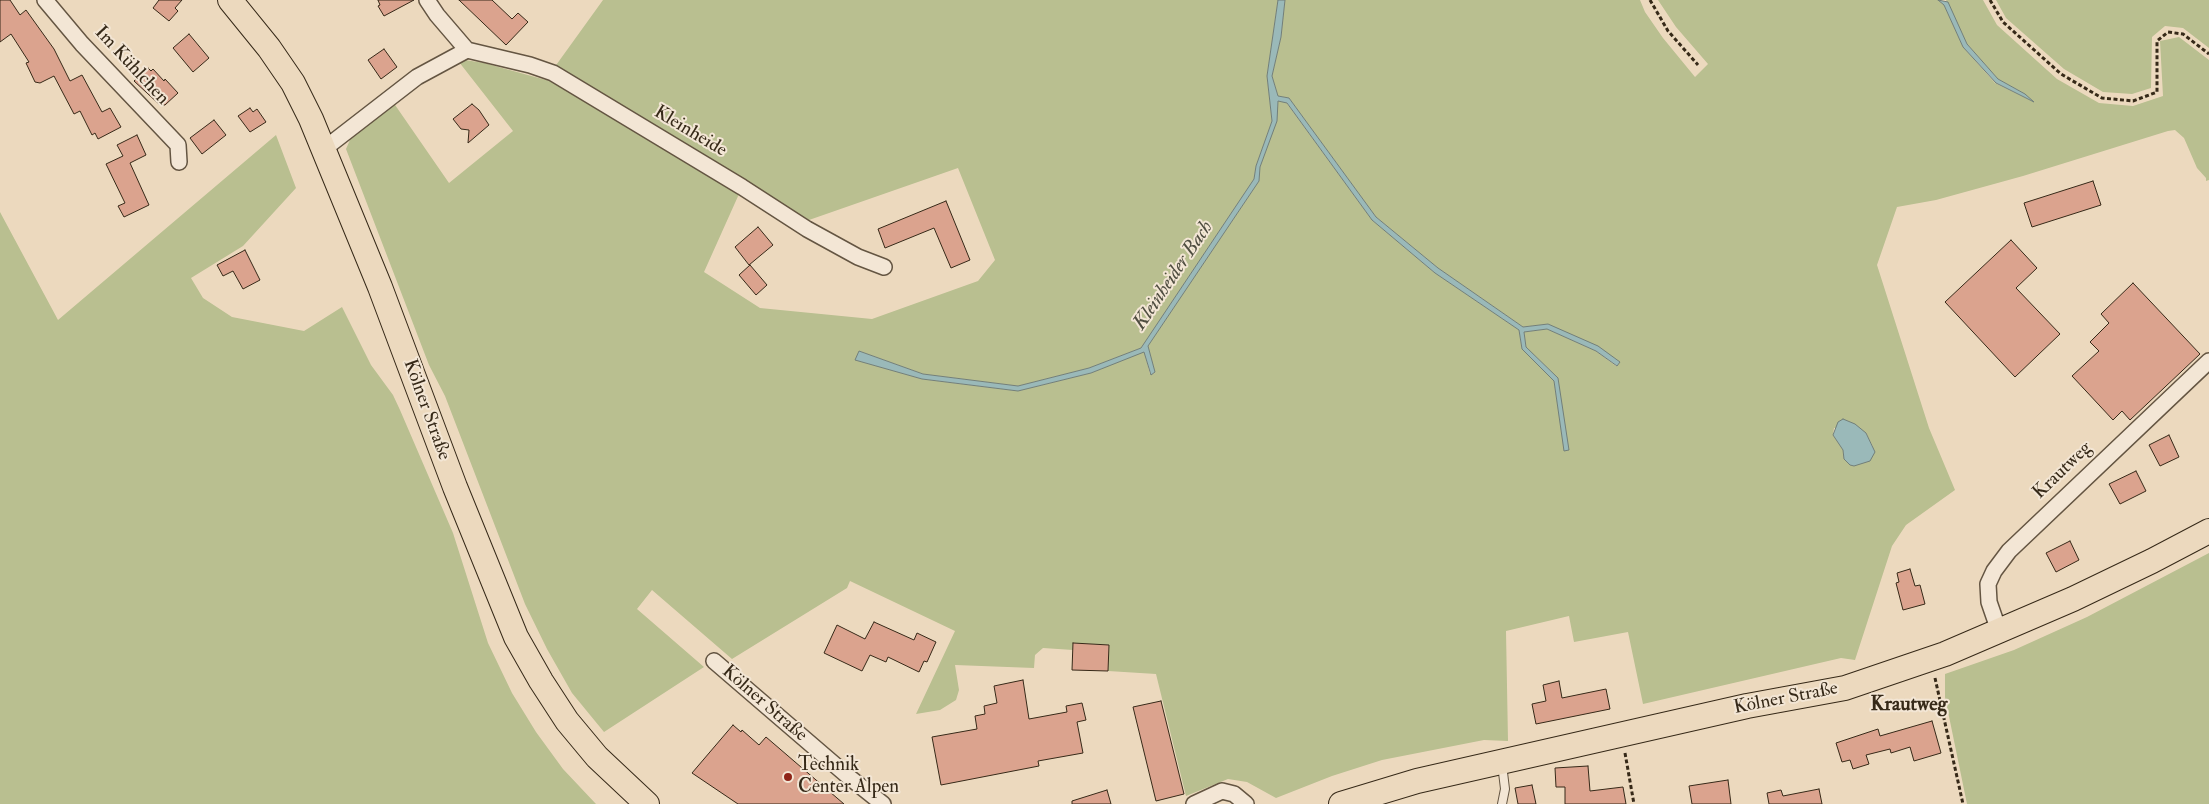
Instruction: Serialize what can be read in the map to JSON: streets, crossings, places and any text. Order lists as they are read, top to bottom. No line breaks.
{"streets":{"main road":["Kölner Straße"],"street":["Im Kühlchen","Kleinheide","Krautweg"]},"crossings":[["Kölner Straße","Krautweg"]],"districts":["Krautweg"],"water":["Kleinheider Bach"],"places":["Technik Center Alpen"]}
